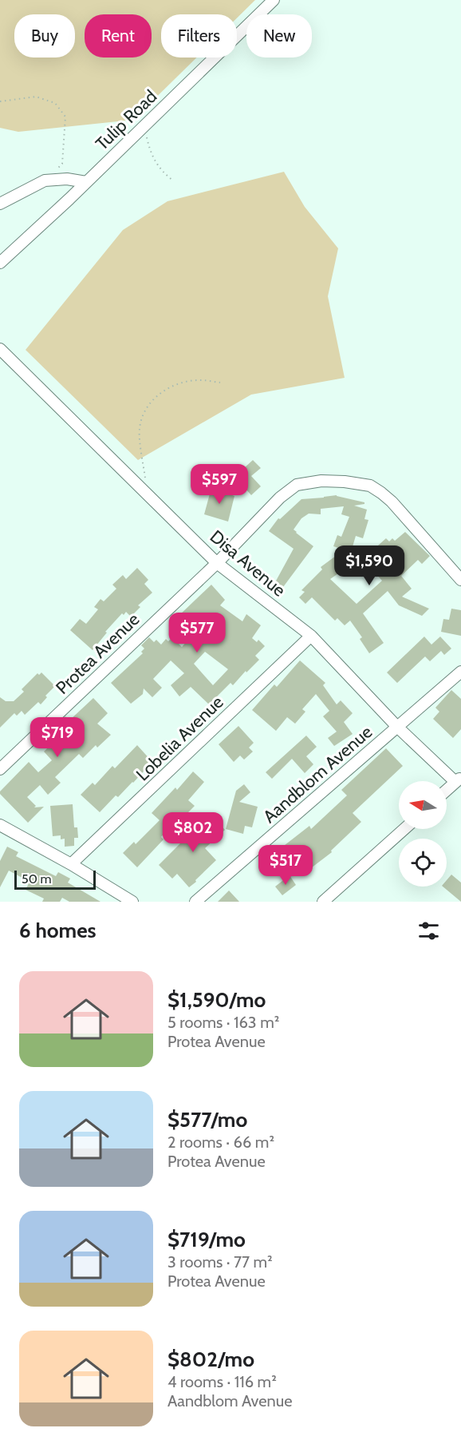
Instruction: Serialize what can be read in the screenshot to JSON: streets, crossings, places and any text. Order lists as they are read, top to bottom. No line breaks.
{"streets":{"street":["Tulip Road","Disa Avenue","Protea Avenue","Lobelia Avenue","Aandblom Avenue"]},"crossings":[["Disa Avenue","Protea Avenue"],["Disa Avenue","Lobelia Avenue"],["Disa Avenue","Aandblom Avenue"]],"scale_bar":"50 m","north":"left","page":{"chip":["Buy","Rent","Filters","New"],"price":["$597","$1,590","$577","$719","$802","$517"],"scale":"50 m","heading":"6 homes","list":[{"name":"$1,590/mo","note":"5 rooms · 163 m² · Protea Avenue"},{"name":"$577/mo","note":"2 rooms · 66 m² · Protea Avenue"},{"name":"$719/mo","note":"3 rooms · 77 m² · Protea Avenue"},{"name":"$802/mo","note":"4 rooms · 116 m² · Aandblom Avenue"}]}}
